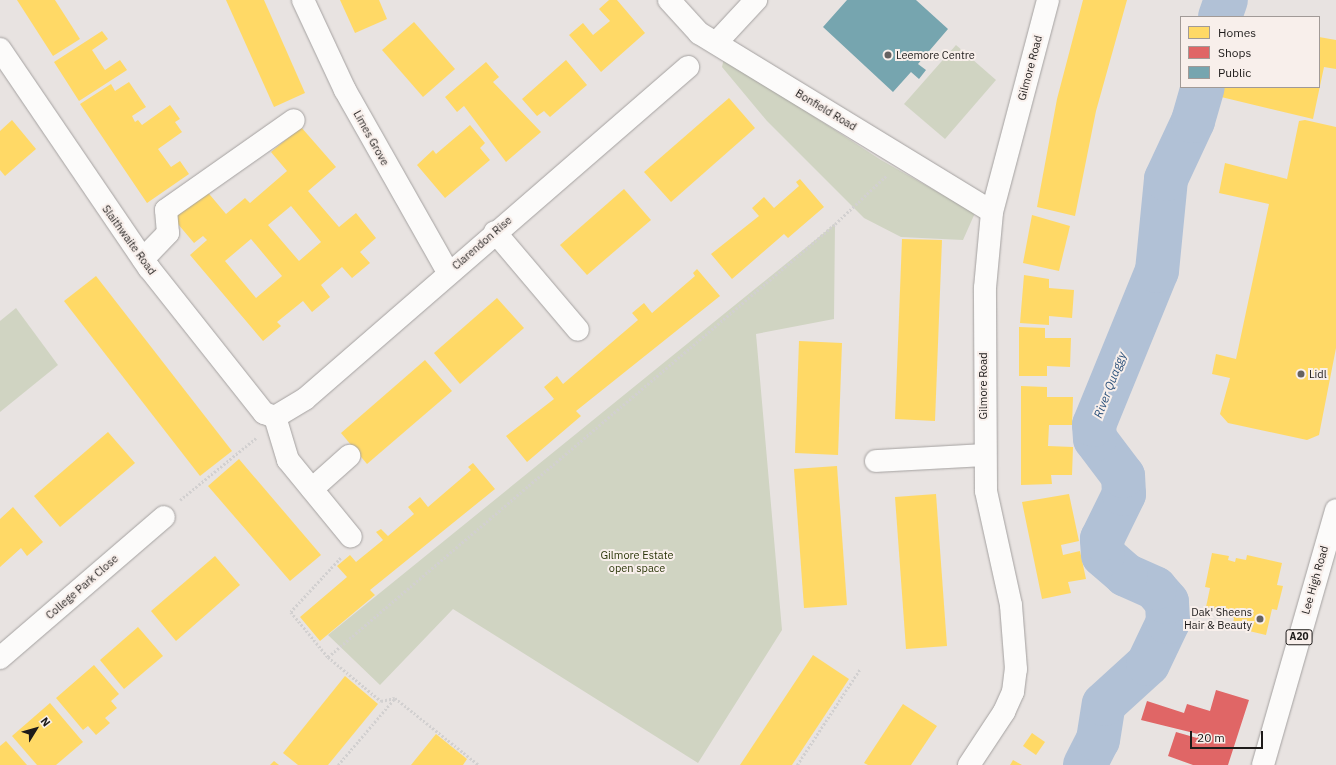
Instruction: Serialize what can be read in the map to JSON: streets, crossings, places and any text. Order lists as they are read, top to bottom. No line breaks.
{"streets":{"main road":["Gilmore Road","Bonfield Road","Limes Grove","Slaithwaite Road","Clarendon Rise","Lee High Road","College Park Close","A20"]},"crossings":[["Gilmore Road","Bonfield Road"],["Limes Grove","Clarendon Rise"],["Slaithwaite Road","Clarendon Rise"]],"water":["River Quaggy"],"parks":["Gilmore Estate open space"],"places":["Leemore Centre","Lidl","Dak' Sheens Hair & Beauty"],"legend":["Homes","Shops","Public"],"scale_bar":"20 m","north":"top right"}
